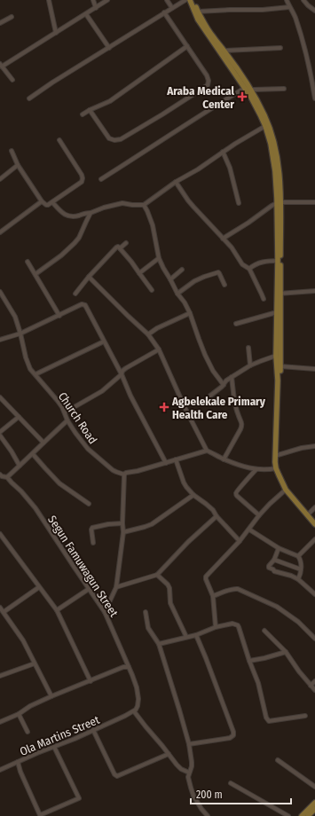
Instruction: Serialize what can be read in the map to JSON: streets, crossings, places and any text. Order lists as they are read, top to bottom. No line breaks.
{"streets":{"street":["Church Road","Segun Famuwagun Street","Ola Martins Street"]},"crossings":[["Segun Famuwagun Street","Ola Martins Street"]],"places":{"health":["Araba Medical Center","Agbelekale Primary Health Care"]},"scale_bar":"200 m"}
